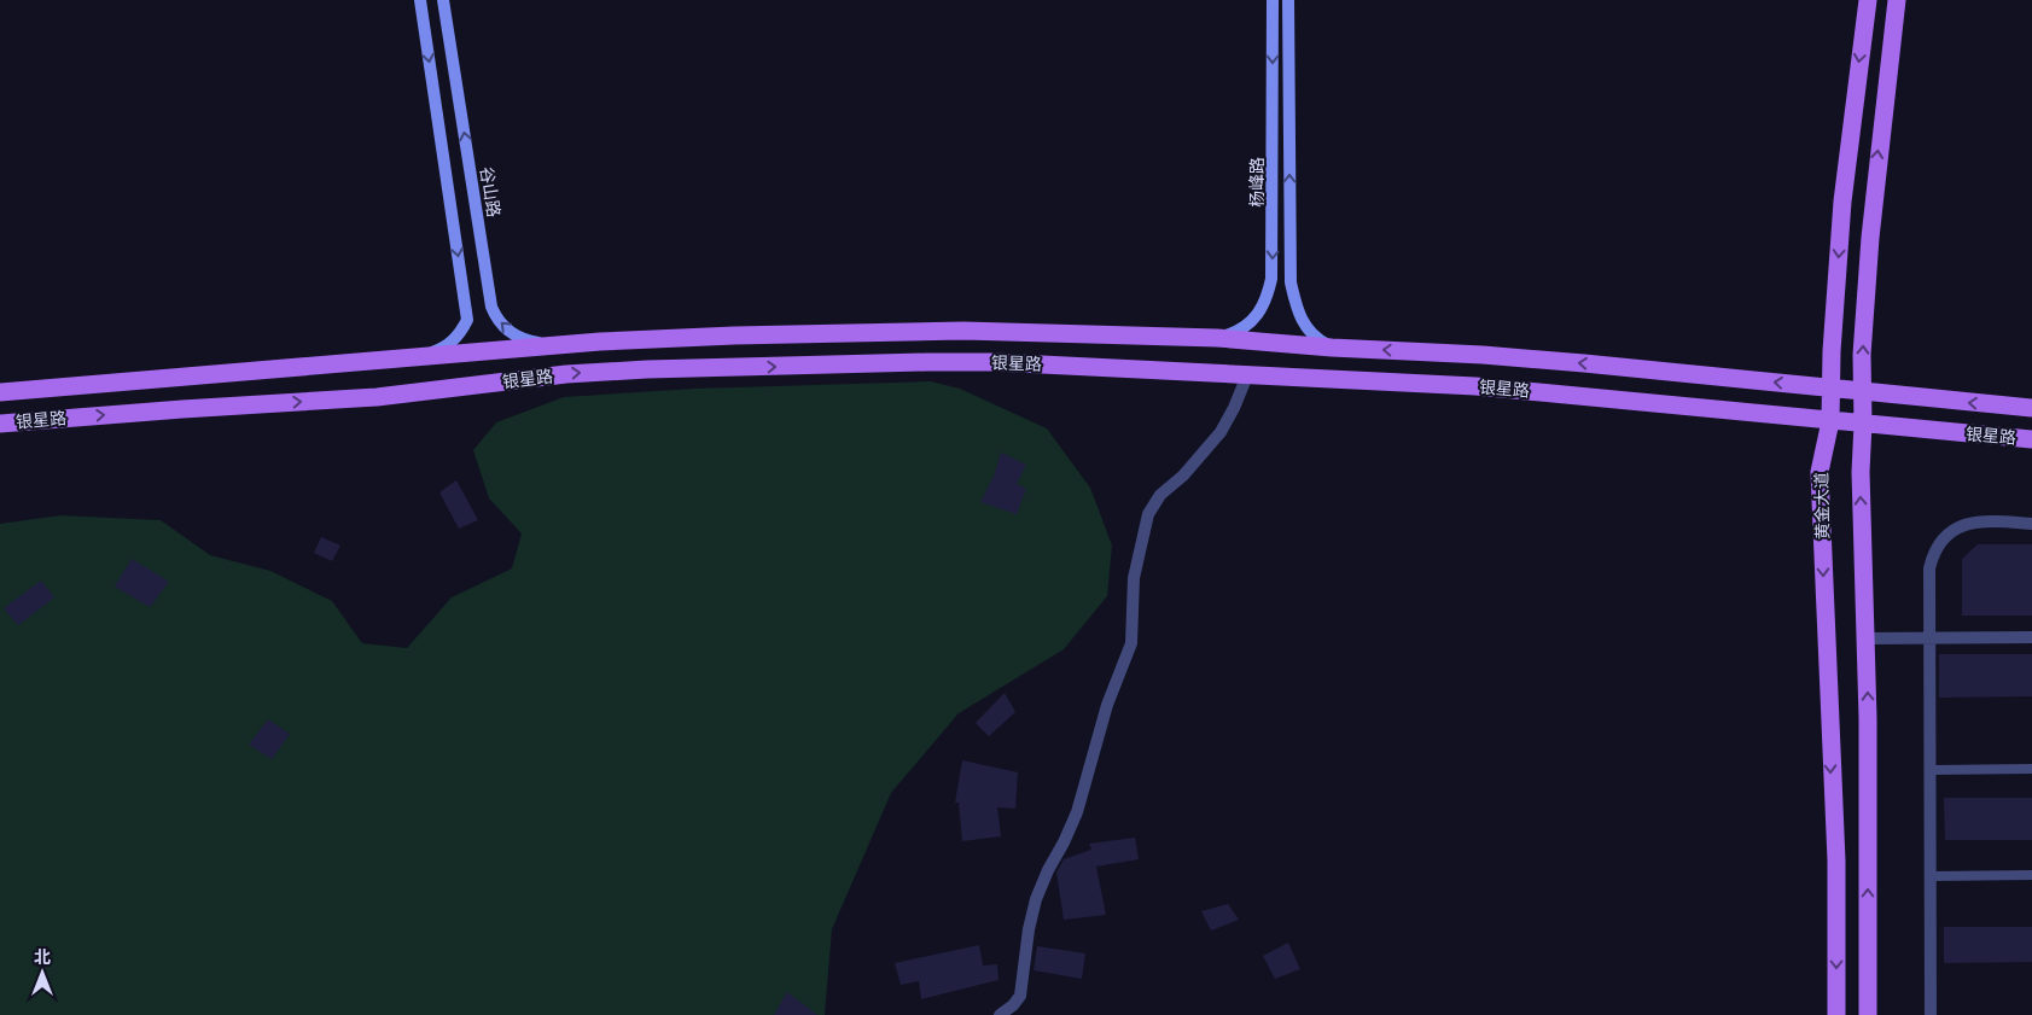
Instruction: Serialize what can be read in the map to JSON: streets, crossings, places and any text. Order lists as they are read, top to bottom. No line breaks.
{"streets":{"main road":["杨峰路","谷山路","银星路","黄金大道"]},"crossings":[["杨峰路","银星路"],["谷山路","银星路"],["银星路","黄金大道"]],"one_way":["谷山路"],"north":"top"}
